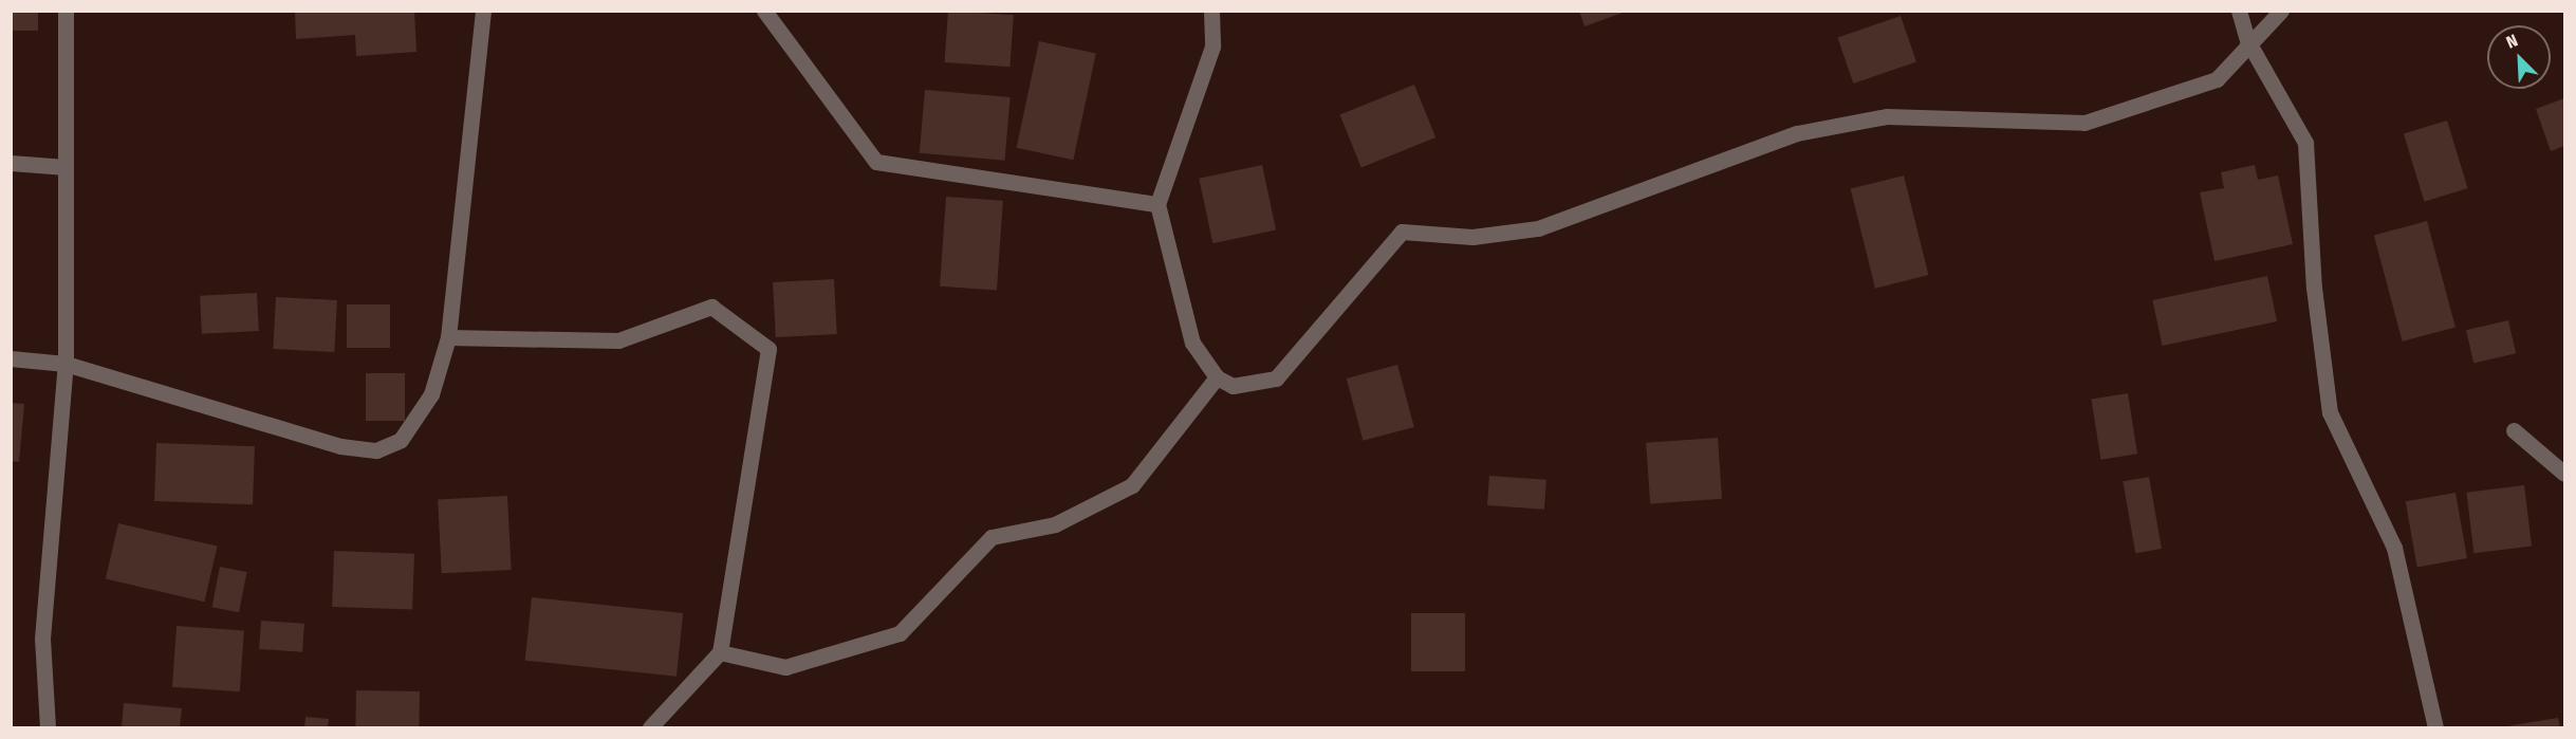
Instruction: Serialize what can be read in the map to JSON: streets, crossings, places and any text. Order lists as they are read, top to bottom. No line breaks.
{"north":"top left"}
